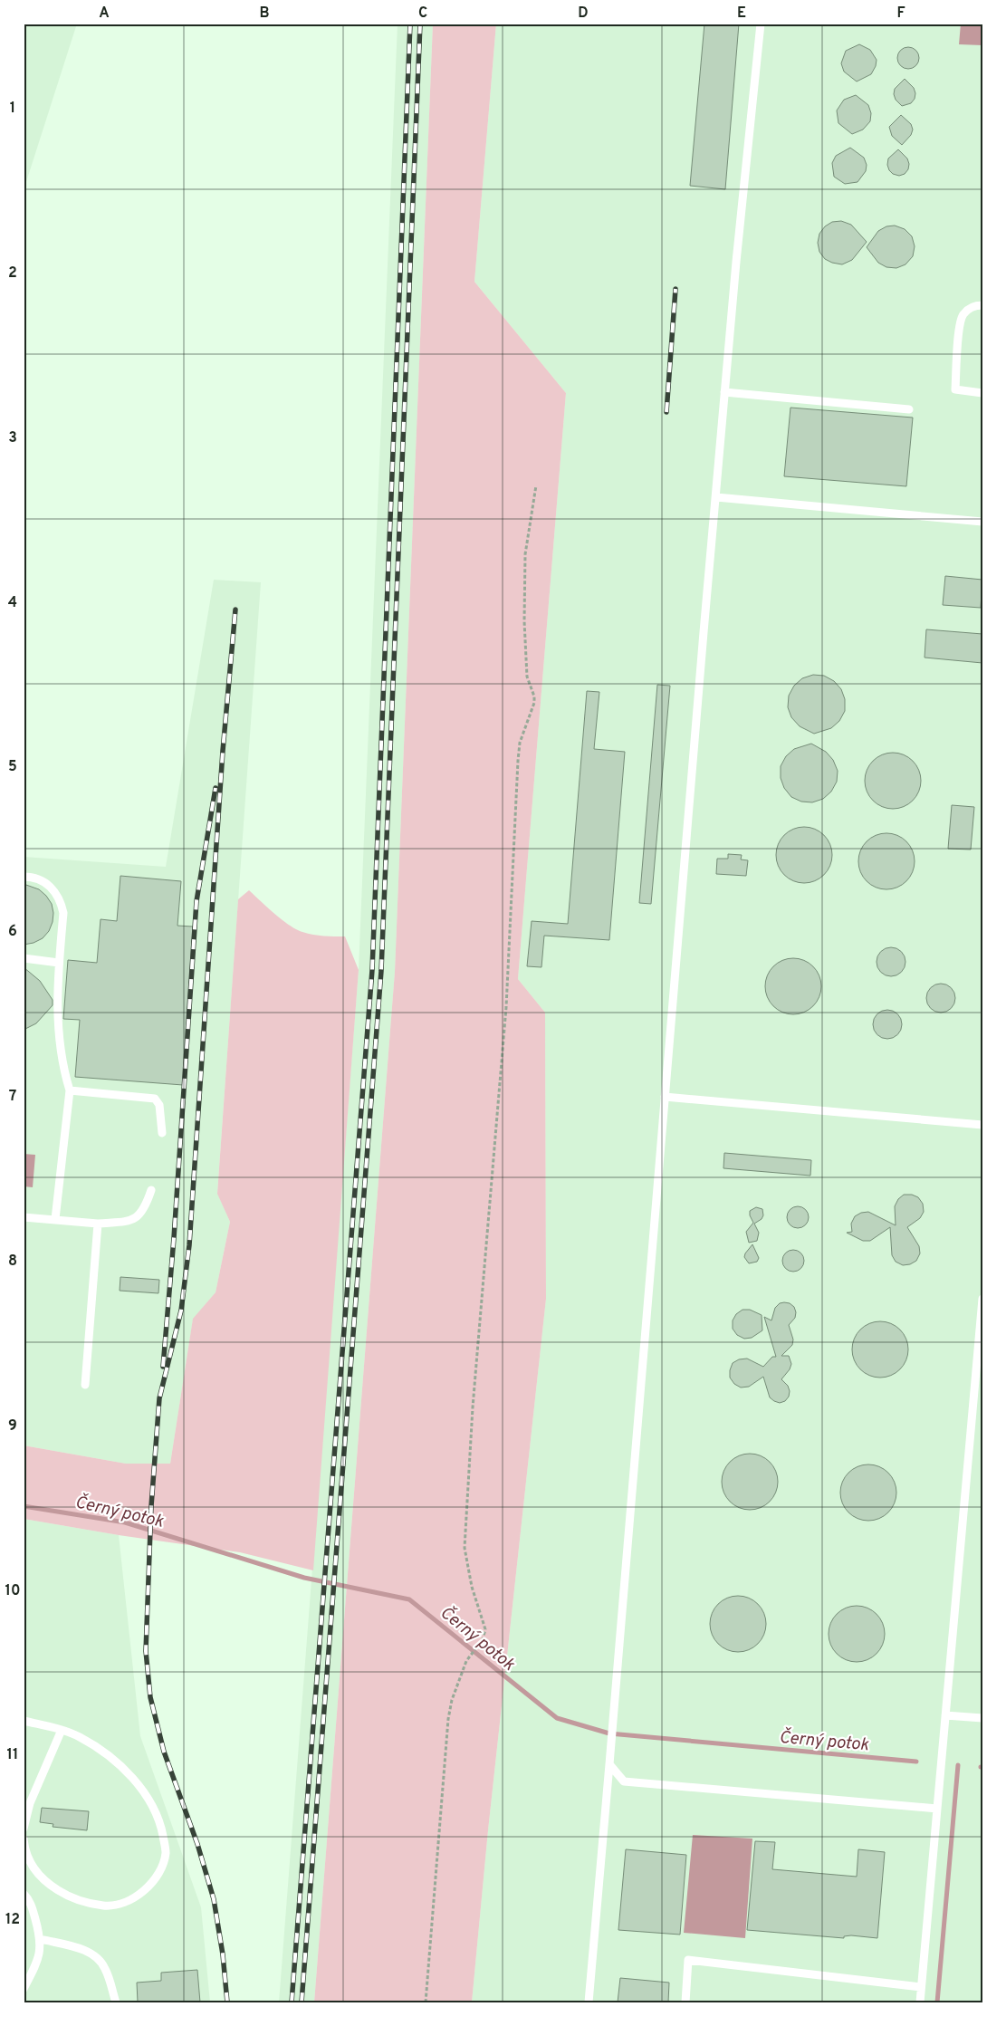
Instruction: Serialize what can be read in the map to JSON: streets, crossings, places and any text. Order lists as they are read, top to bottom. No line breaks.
{"water":["Černý potok"],"grid":{"columns":["A","B","C","D","E","F"],"rows":["1","2","3","4","5","6","7","8","9","10","11","12"]}}
